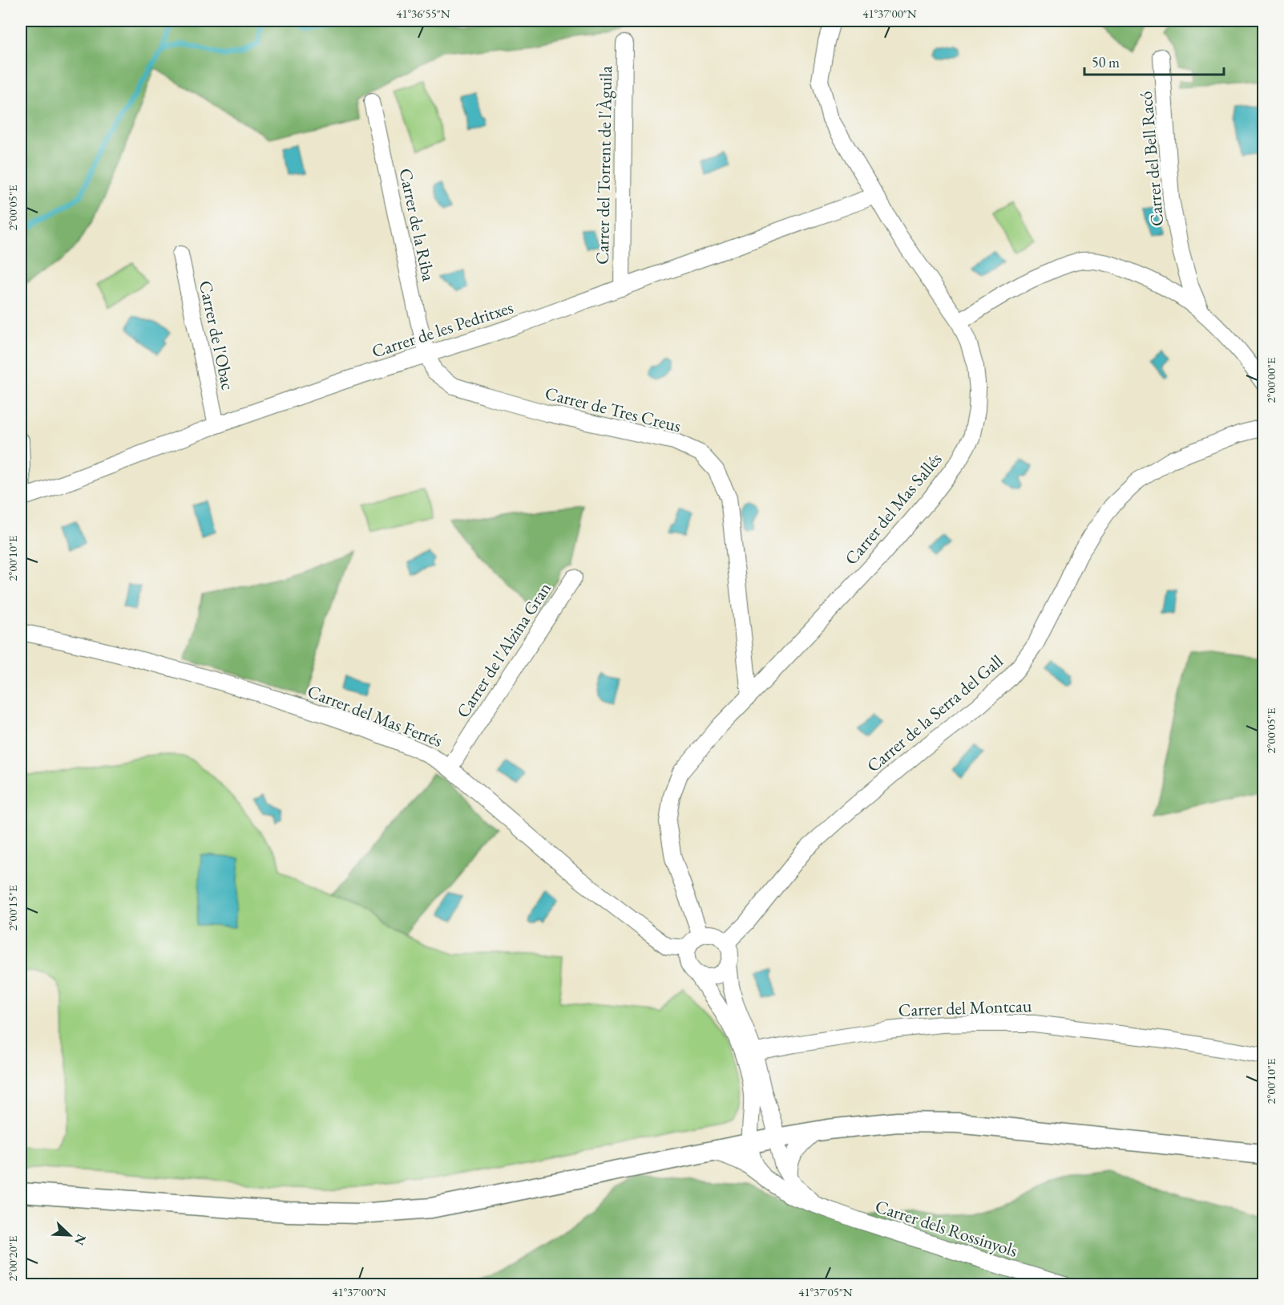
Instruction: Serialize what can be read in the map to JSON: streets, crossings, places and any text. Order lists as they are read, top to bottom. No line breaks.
{"streets":{"street":["Carrer del Bell Racó","Carrer del Torrent de l'Àguila","Carrer de la Riba","Carrer de les Pedritxes","Carrer de l'Obac","Carrer de Tres Creus","Carrer del Mas Sallés","Carrer de l'Alzina Gran","Carrer de la Serra del Gall","Carrer del Mas Ferrés","Carrer del Montcau","Carrer dels Rossinyols"]},"crossings":[["Carrer del Torrent de l'Àguila","Carrer de les Pedritxes"],["Carrer de la Riba","Carrer de les Pedritxes"],["Carrer de la Riba","Carrer de Tres Creus"],["Carrer de les Pedritxes","Carrer de l'Obac"],["Carrer de les Pedritxes","Carrer de Tres Creus"],["Carrer de les Pedritxes","Carrer del Mas Sallés"],["Carrer de Tres Creus","Carrer del Mas Sallés"],["Carrer del Mas Sallés","Carrer de la Serra del Gall"],["Carrer del Mas Sallés","Carrer del Mas Ferrés"],["Carrer de l'Alzina Gran","Carrer del Mas Ferrés"],["Carrer de la Serra del Gall","Carrer del Mas Ferrés"],["Carrer del Montcau","Carrer dels Rossinyols"]],"scale_bar":"50 m","north":"bottom right","coordinates":["41°36'55\"N","41°37'00\"N","2°00'05\"E","2°00'00\"E","2°00'10\"E","2°00'15\"E","2°00'20\"E","41°37'05\"N"]}
